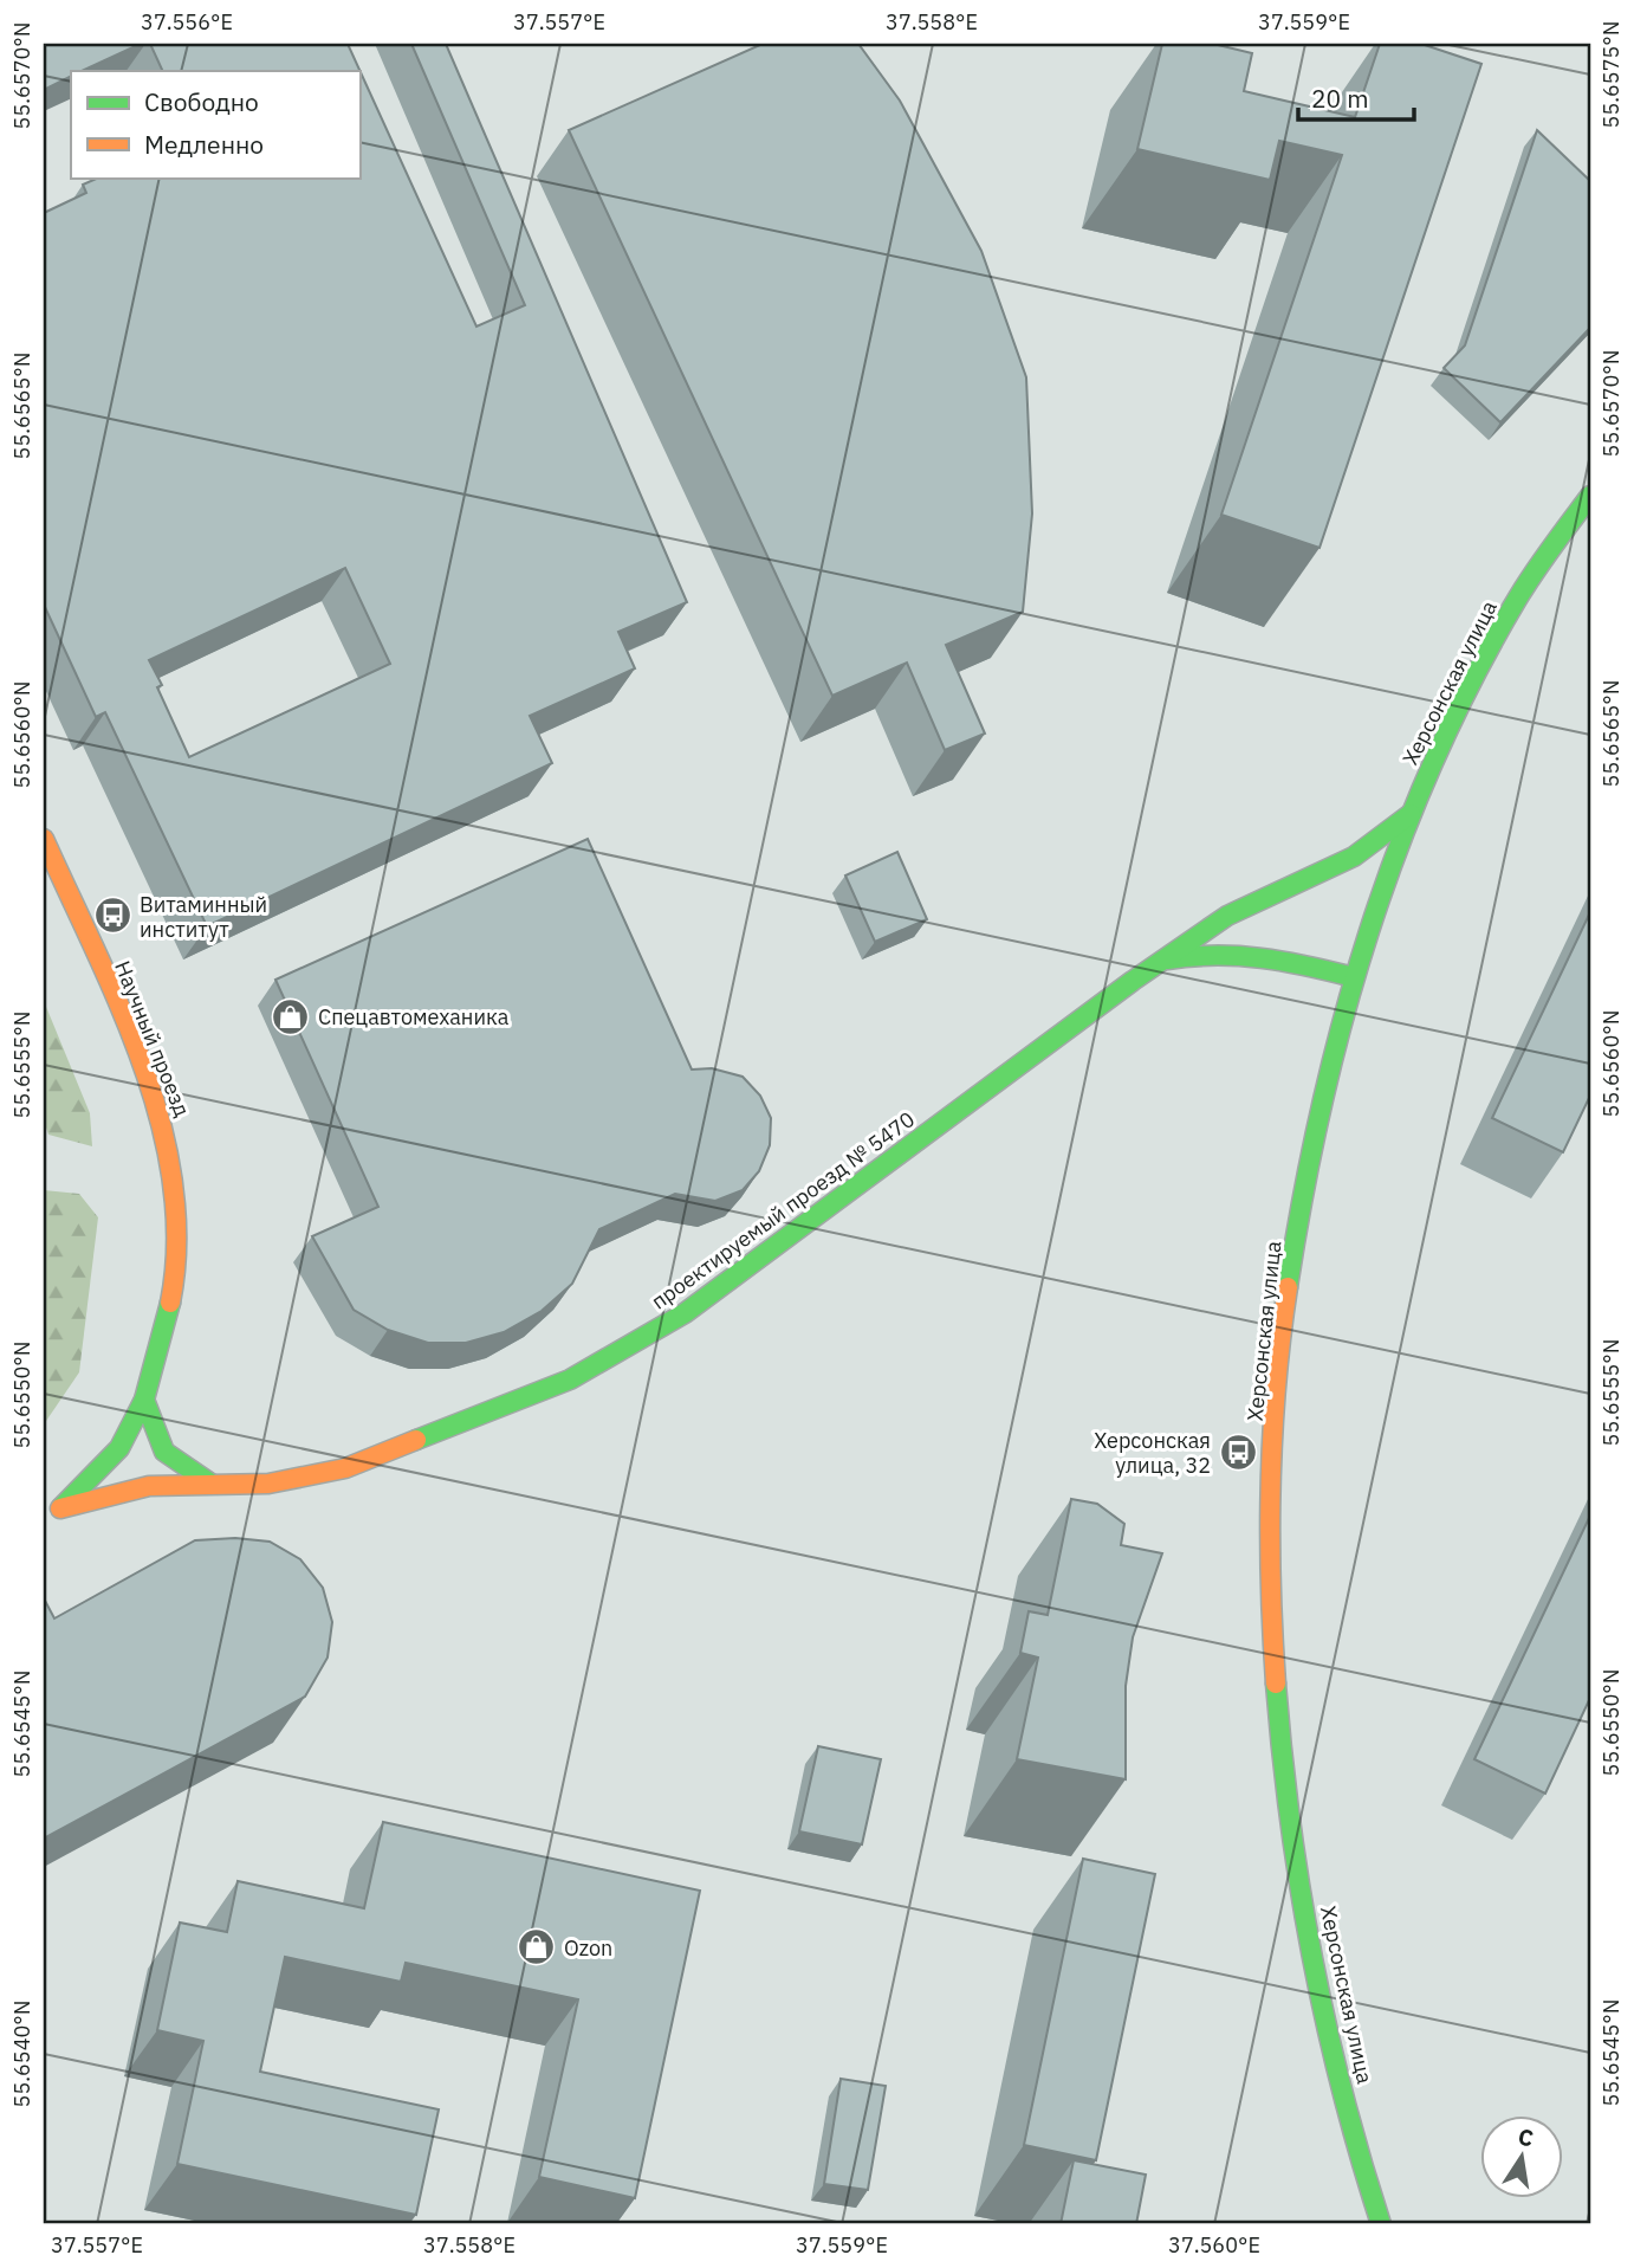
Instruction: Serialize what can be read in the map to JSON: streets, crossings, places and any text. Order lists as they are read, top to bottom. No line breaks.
{"streets":{"street":["Херсонская улица","Научный проезд","проектируемый проезд № 5470"]},"crossings":[["Херсонская улица","проектируемый проезд № 5470"],["Научный проезд","проектируемый проезд № 5470"]],"places":{"bus stop":["Витаминный институт","Херсонская улица, 32"],"shop":["Спецавтомеханика","Ozon"]},"legend":["Свободно","Медленно"],"scale_bar":"20 m","north":"top","coordinates":["37.556°E","37.557°E","37.558°E","37.559°E","55.6575°N","55.6570°N","55.6565°N","55.6560°N","55.6555°N","55.6550°N","55.6545°N","55.6540°N","37.560°E"]}
